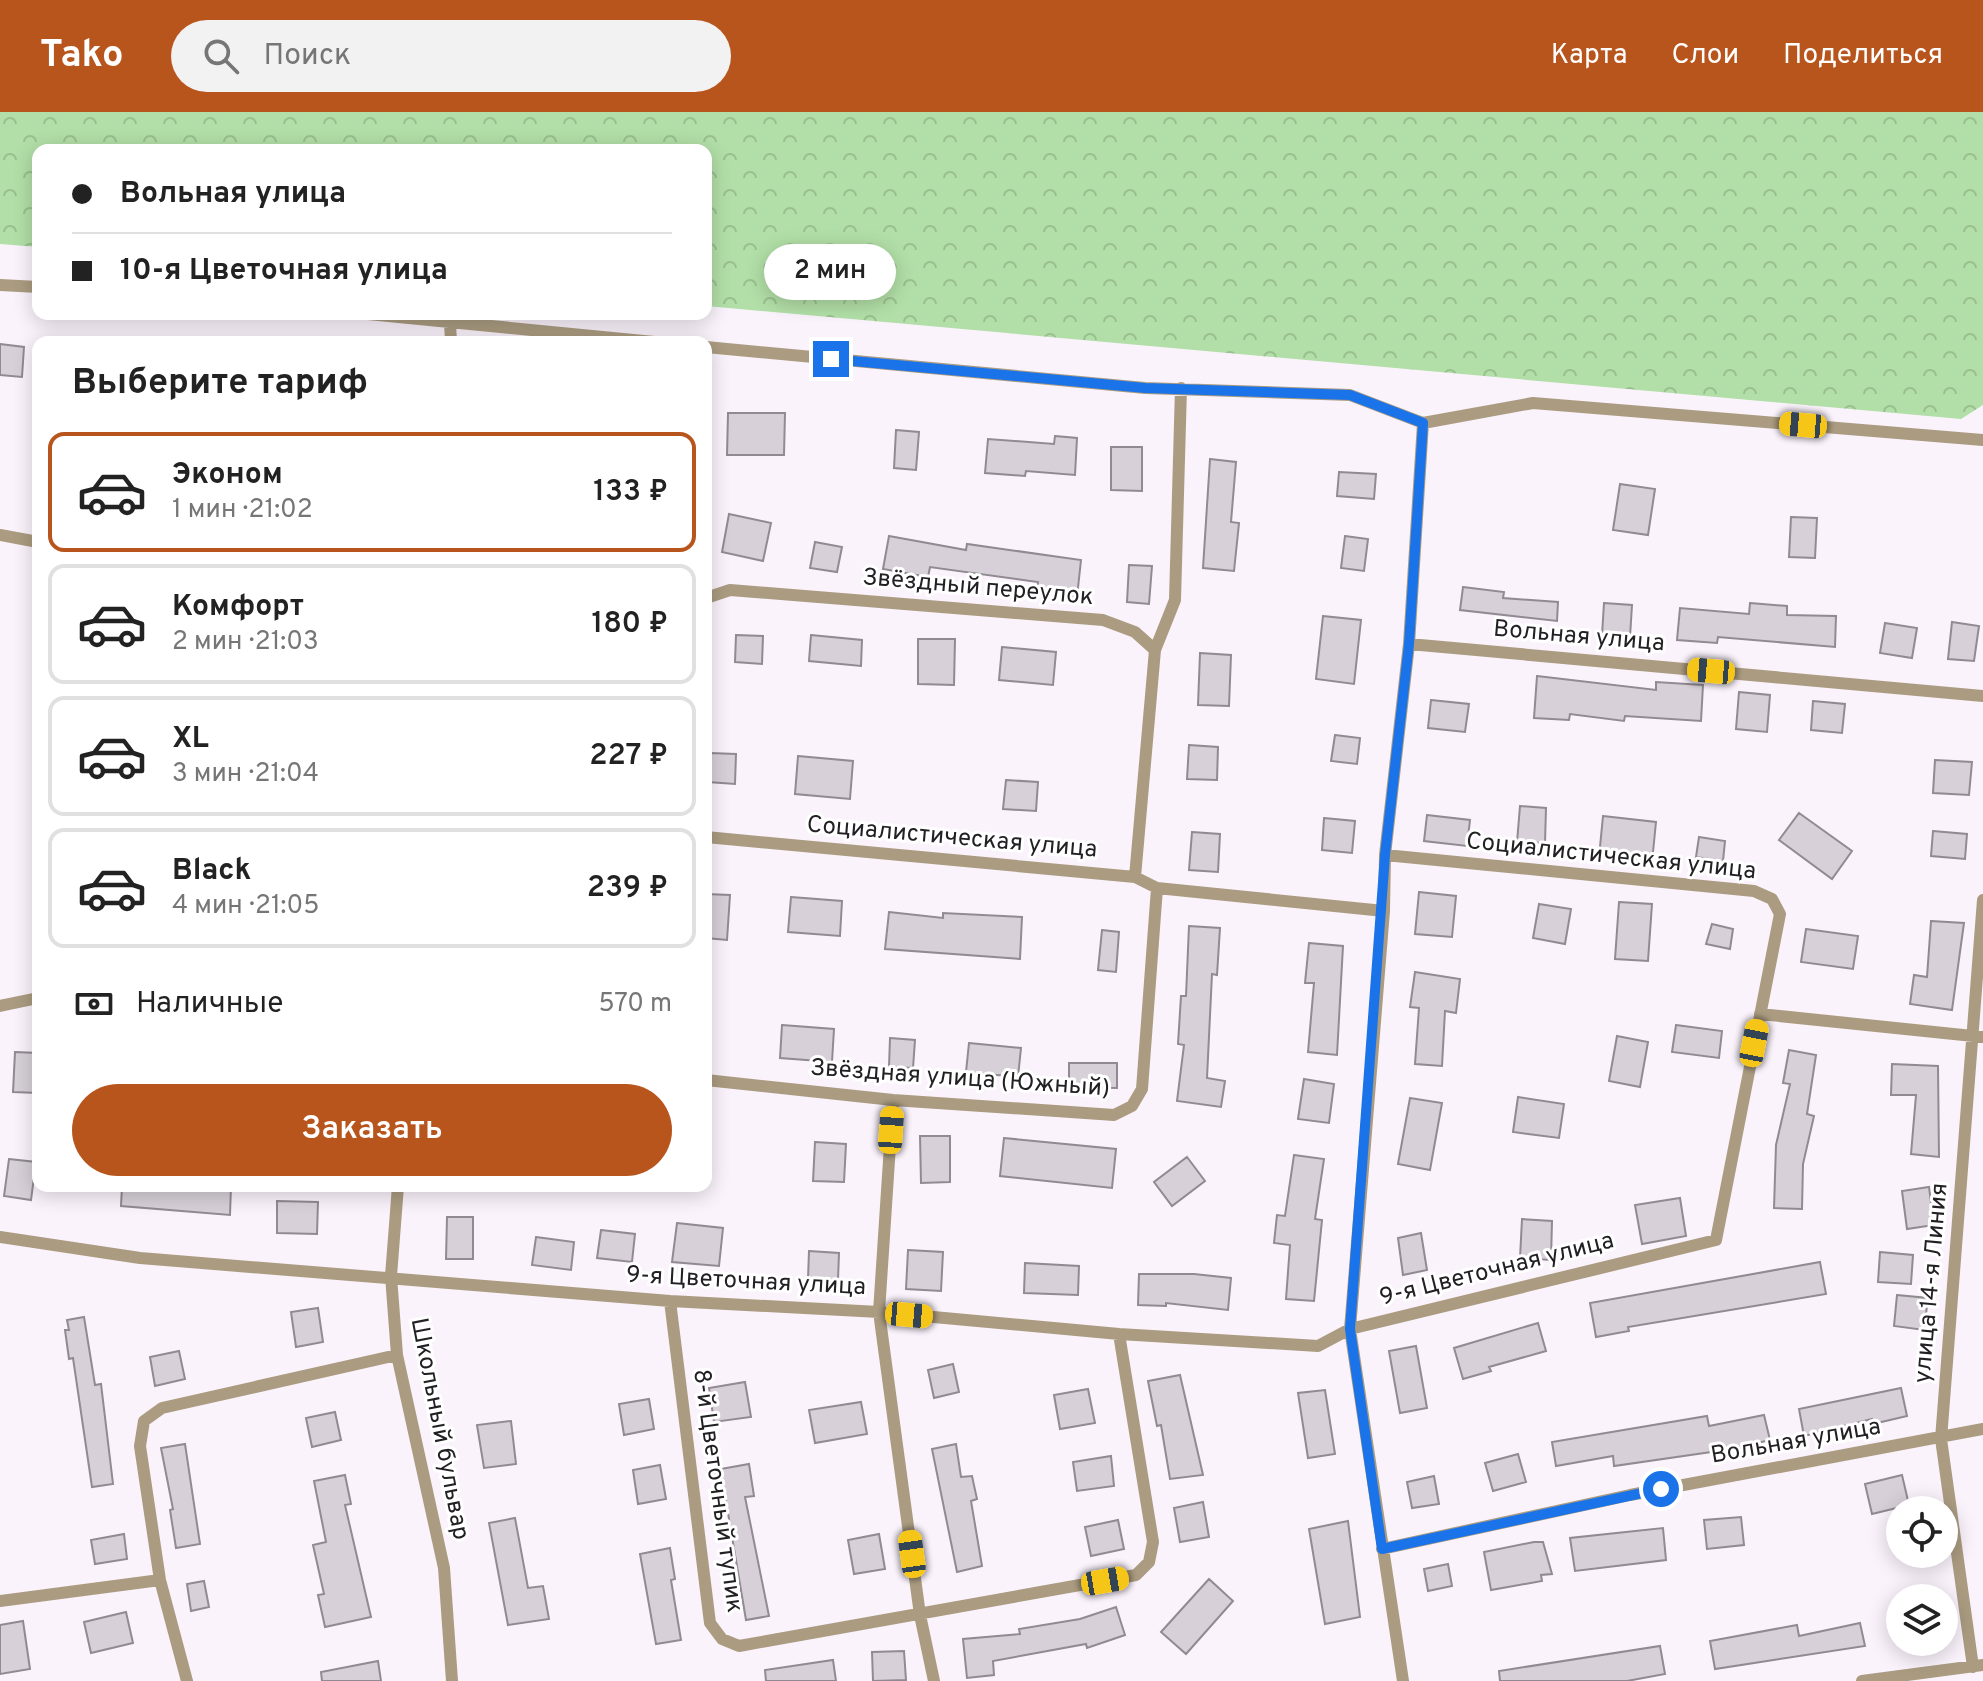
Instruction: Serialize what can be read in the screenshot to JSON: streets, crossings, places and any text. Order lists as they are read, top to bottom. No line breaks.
{"streets":{"lane":["Звёздный переулок","Вольная улица","Социалистическая улица","Звёздная улица (Южный)","9-я Цветочная улица","улица 14-я Линия","Школьный бульвар","8-й Цветочный тупик"]},"crossings":[["Вольная улица","улица 14-я Линия"],["Социалистическая улица","Звёздная улица (Южный)"],["Социалистическая улица","9-я Цветочная улица"],["9-я Цветочная улица","Школьный бульвар"],["9-я Цветочная улица","8-й Цветочный тупик"]],"page":{"header":"Tako","search":"Поиск","nav":["Карта","Слои","Поделиться"],"banner":["Вольная улица","10-я Цветочная улица"],"bubble":"2 мин","heading":"Выберите тариф","list":[{"name":"Эконом","note":"1 мин · 21:02","value":"133 ₽"},{"name":"Комфорт","note":"2 мин · 21:03","value":"180 ₽"},{"name":"XL","note":"3 мин · 21:04","value":"227 ₽"},{"name":"Black","note":"4 мин · 21:05","value":"239 ₽"}],"pay":["Наличные","570 m"],"buttons":"Заказать"}}
